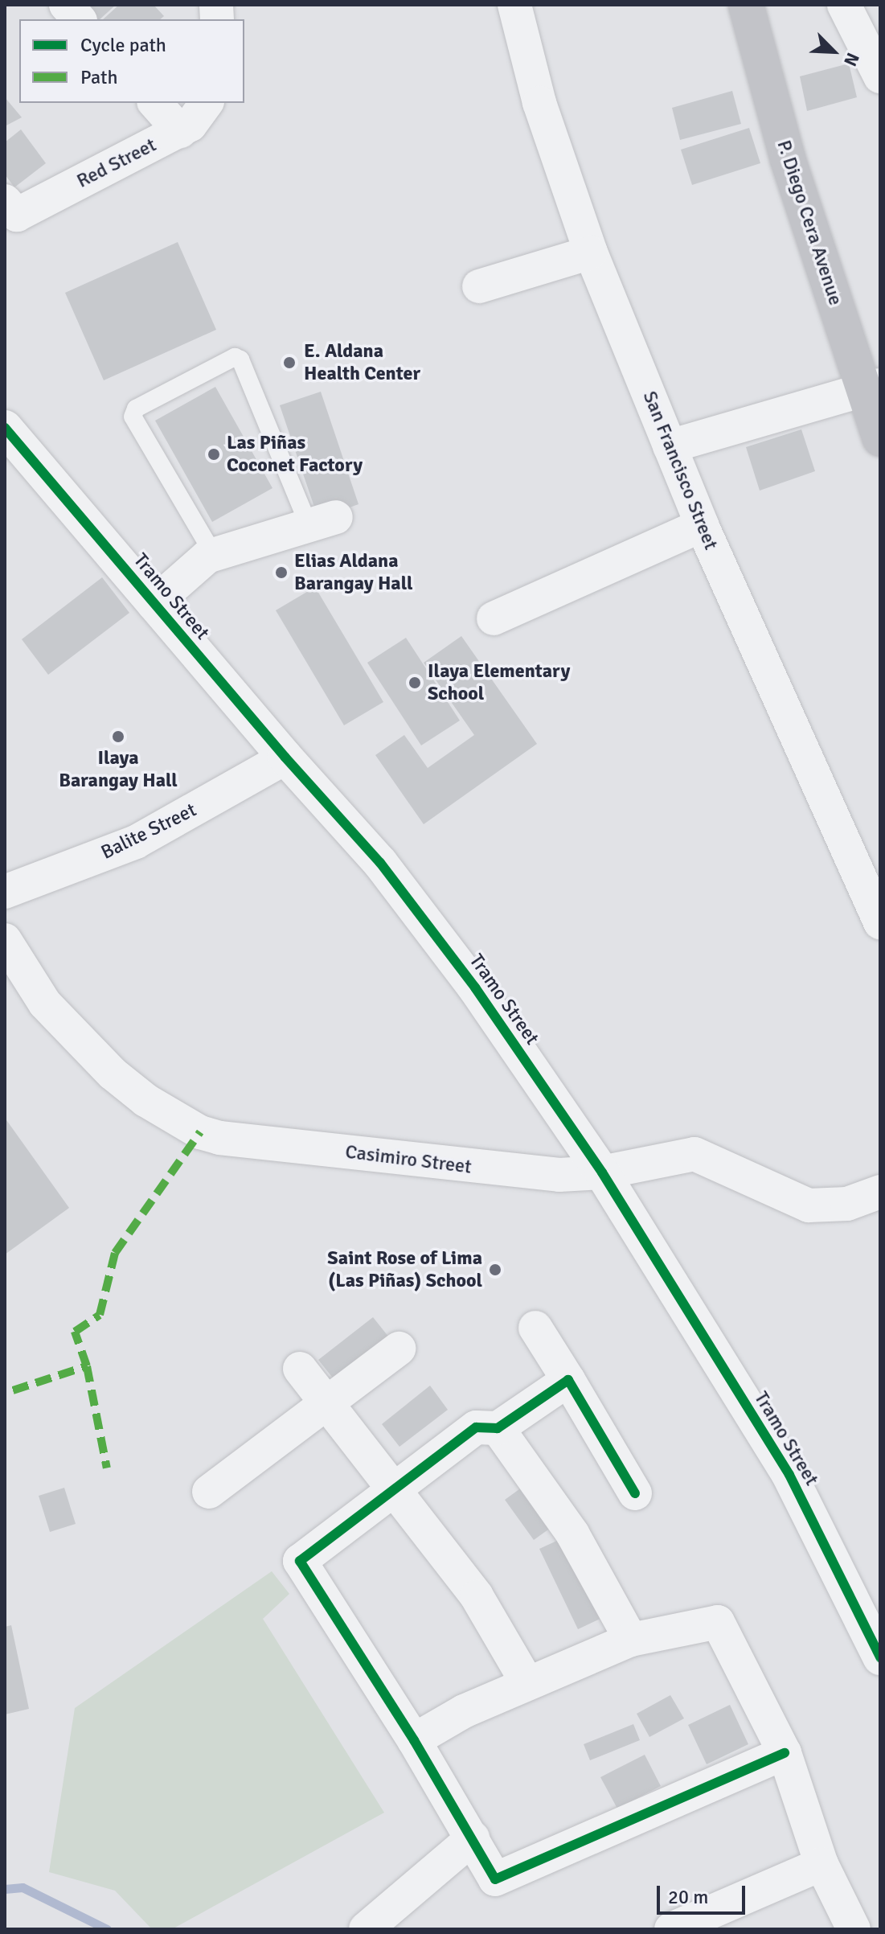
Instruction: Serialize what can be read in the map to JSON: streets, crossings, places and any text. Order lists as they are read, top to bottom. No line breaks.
{"streets":{"main road":["P. Diego Cera Avenue"],"street":["Red Street","San Francisco Street","Tramo Street","Balite Street","Casimiro Street"]},"crossings":[["Tramo Street","Balite Street"],["Tramo Street","Casimiro Street"]],"places":["E. Aldana Health Center","Las Piñas Coconet Factory","Elias Aldana Barangay Hall","Ilaya Elementary School","Ilaya Barangay Hall","Saint Rose of Lima (Las Piñas) School"],"legend":["Cycle path","Path"],"scale_bar":"20 m","north":"bottom right"}
